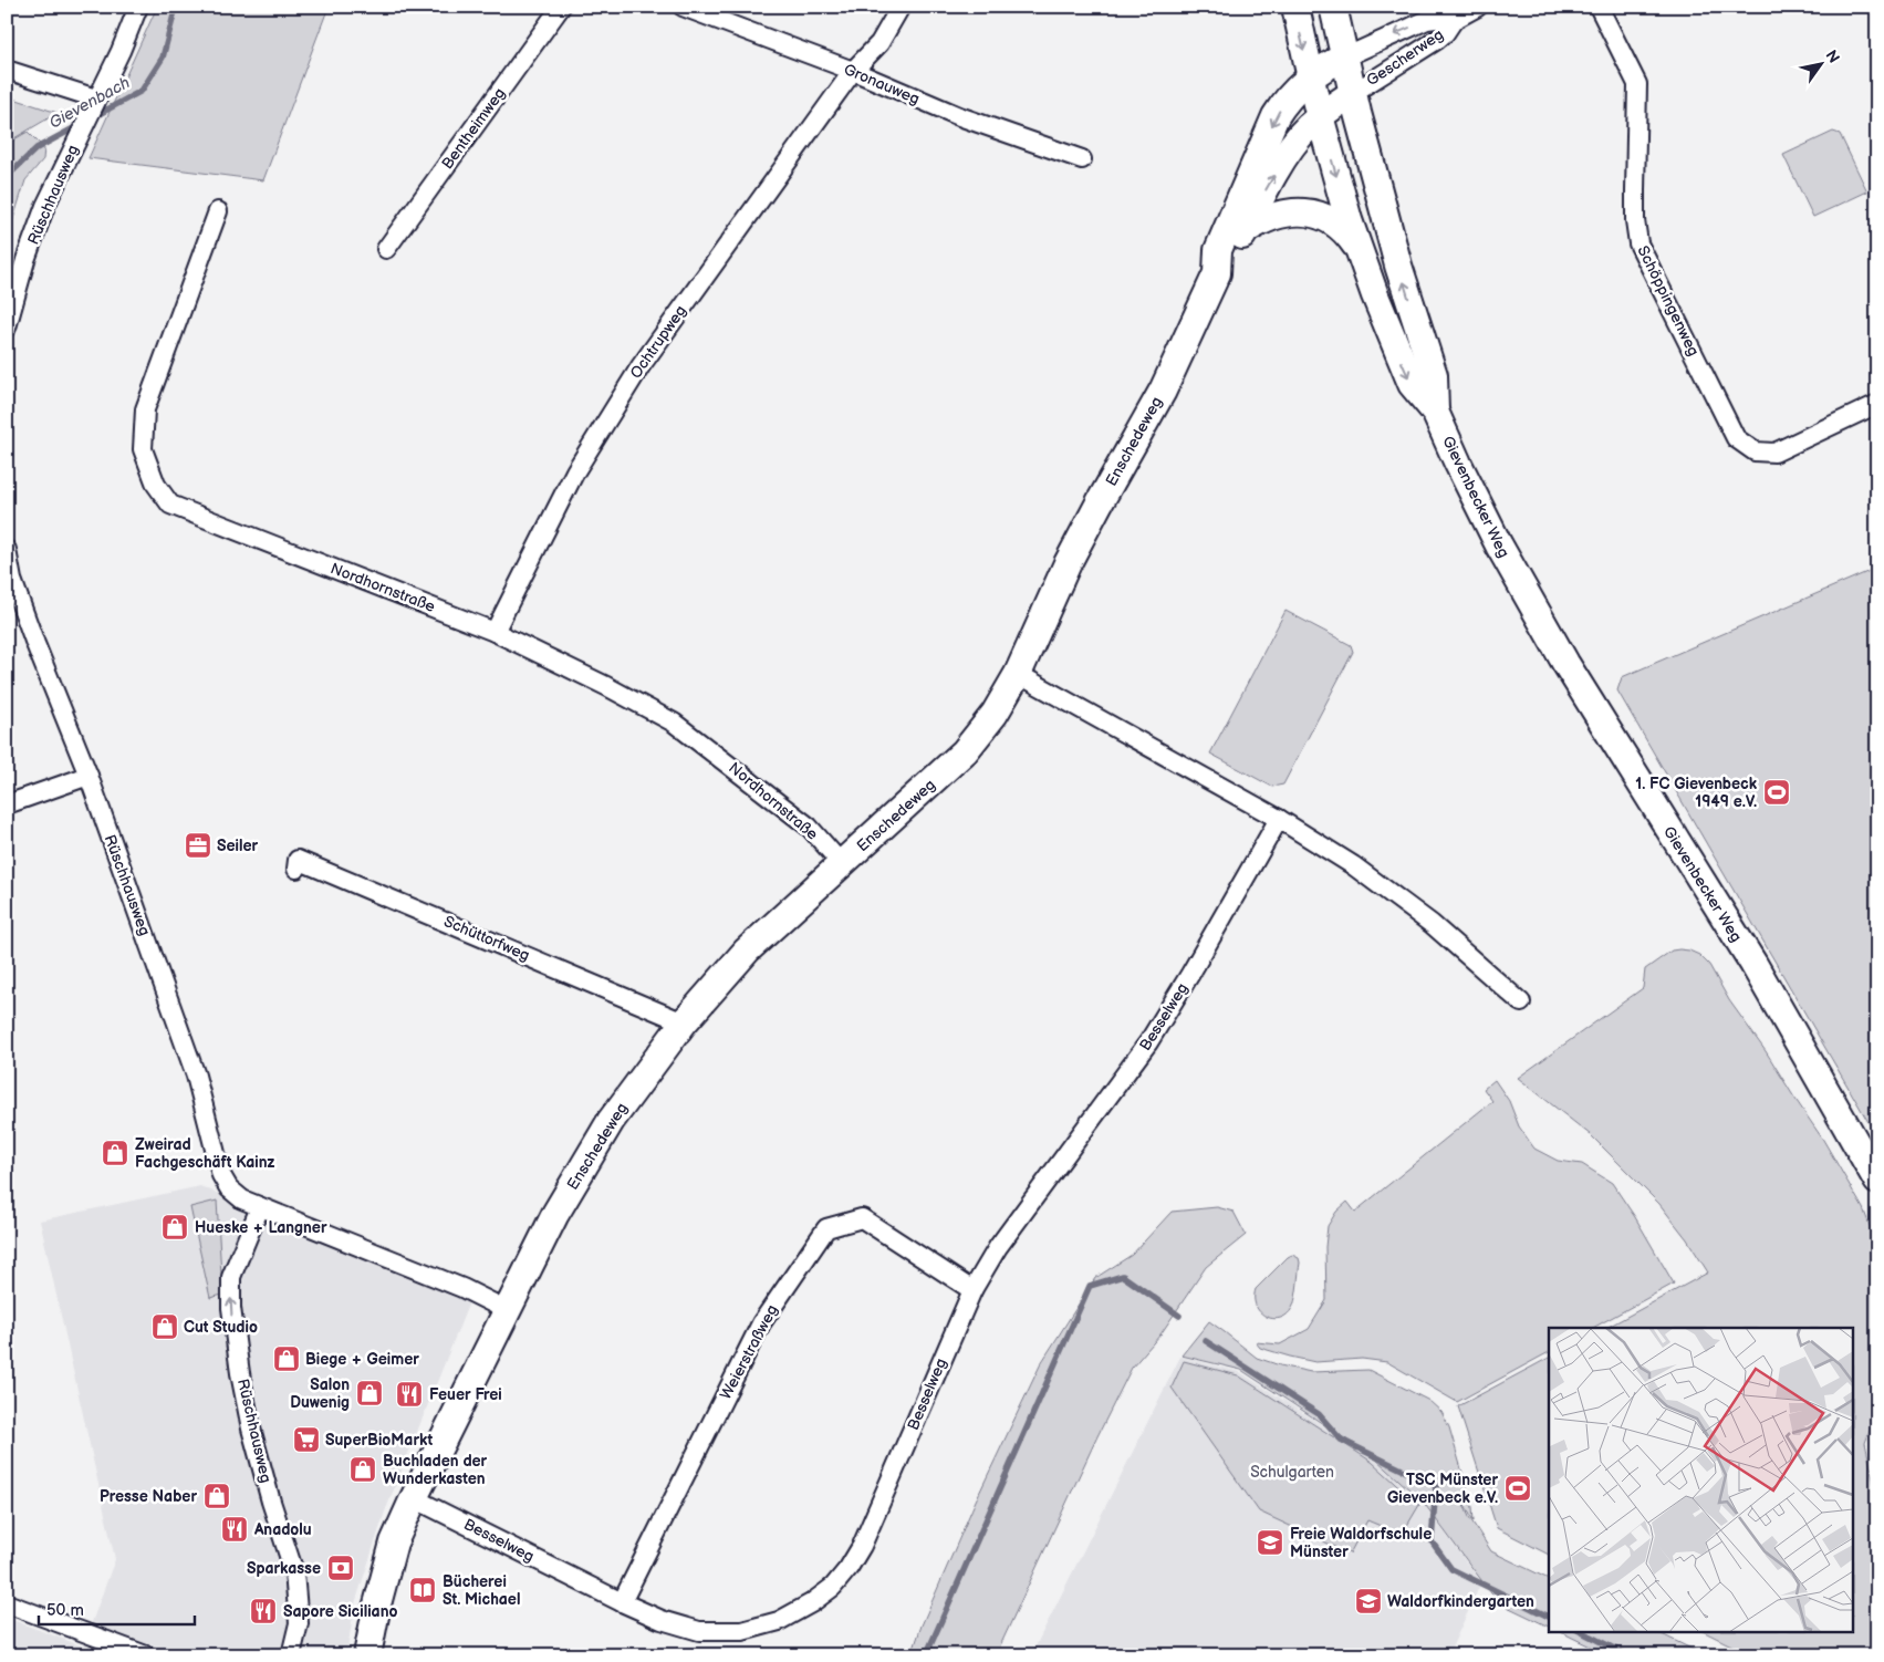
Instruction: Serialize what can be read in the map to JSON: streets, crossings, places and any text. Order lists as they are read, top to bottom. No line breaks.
{"streets":{"street":["Gescherweg","Gronauweg","Bentheimweg","Rüschhausweg","Schöppingenweg","Ochtrupweg","Enschedeweg","Gievenbecker Weg","Nordhornstraße","Schüttorfweg","Besselweg","Weierstraßweg"]},"crossings":[["Gescherweg","Enschedeweg"],["Gescherweg","Gievenbecker Weg"],["Gronauweg","Ochtrupweg"],["Rüschhausweg","Enschedeweg"],["Ochtrupweg","Nordhornstraße"],["Enschedeweg","Gievenbecker Weg"],["Enschedeweg","Nordhornstraße"],["Enschedeweg","Schüttorfweg"],["Enschedeweg","Besselweg"],["Besselweg","Weierstraßweg"]],"water":["Gievenbach"],"parks":["Schulgarten"],"places":{"sports":["1. FC Gievenbeck 1949 e.V.","TSC Münster Gievenbeck e.V."],"office":["Seiler"],"shop":["Zweirad Fachgeschäft Kainz","Hueske + Langner","Cut Studio","Biege + Geimer","Salon Duwenig","Buchladen der Wunderkasten","Presse Naber"],"restaurant":["Feuer Frei","Anadolu","Sapore Siciliano"],"supermarket":["SuperBioMarkt"],"school or university":["Freie Waldorfschule Münster","Waldorfkindergarten"],"bank":["Sparkasse"],"library":["Bücherei St. Michael"]},"scale_bar":"50 m","north":"top right"}
